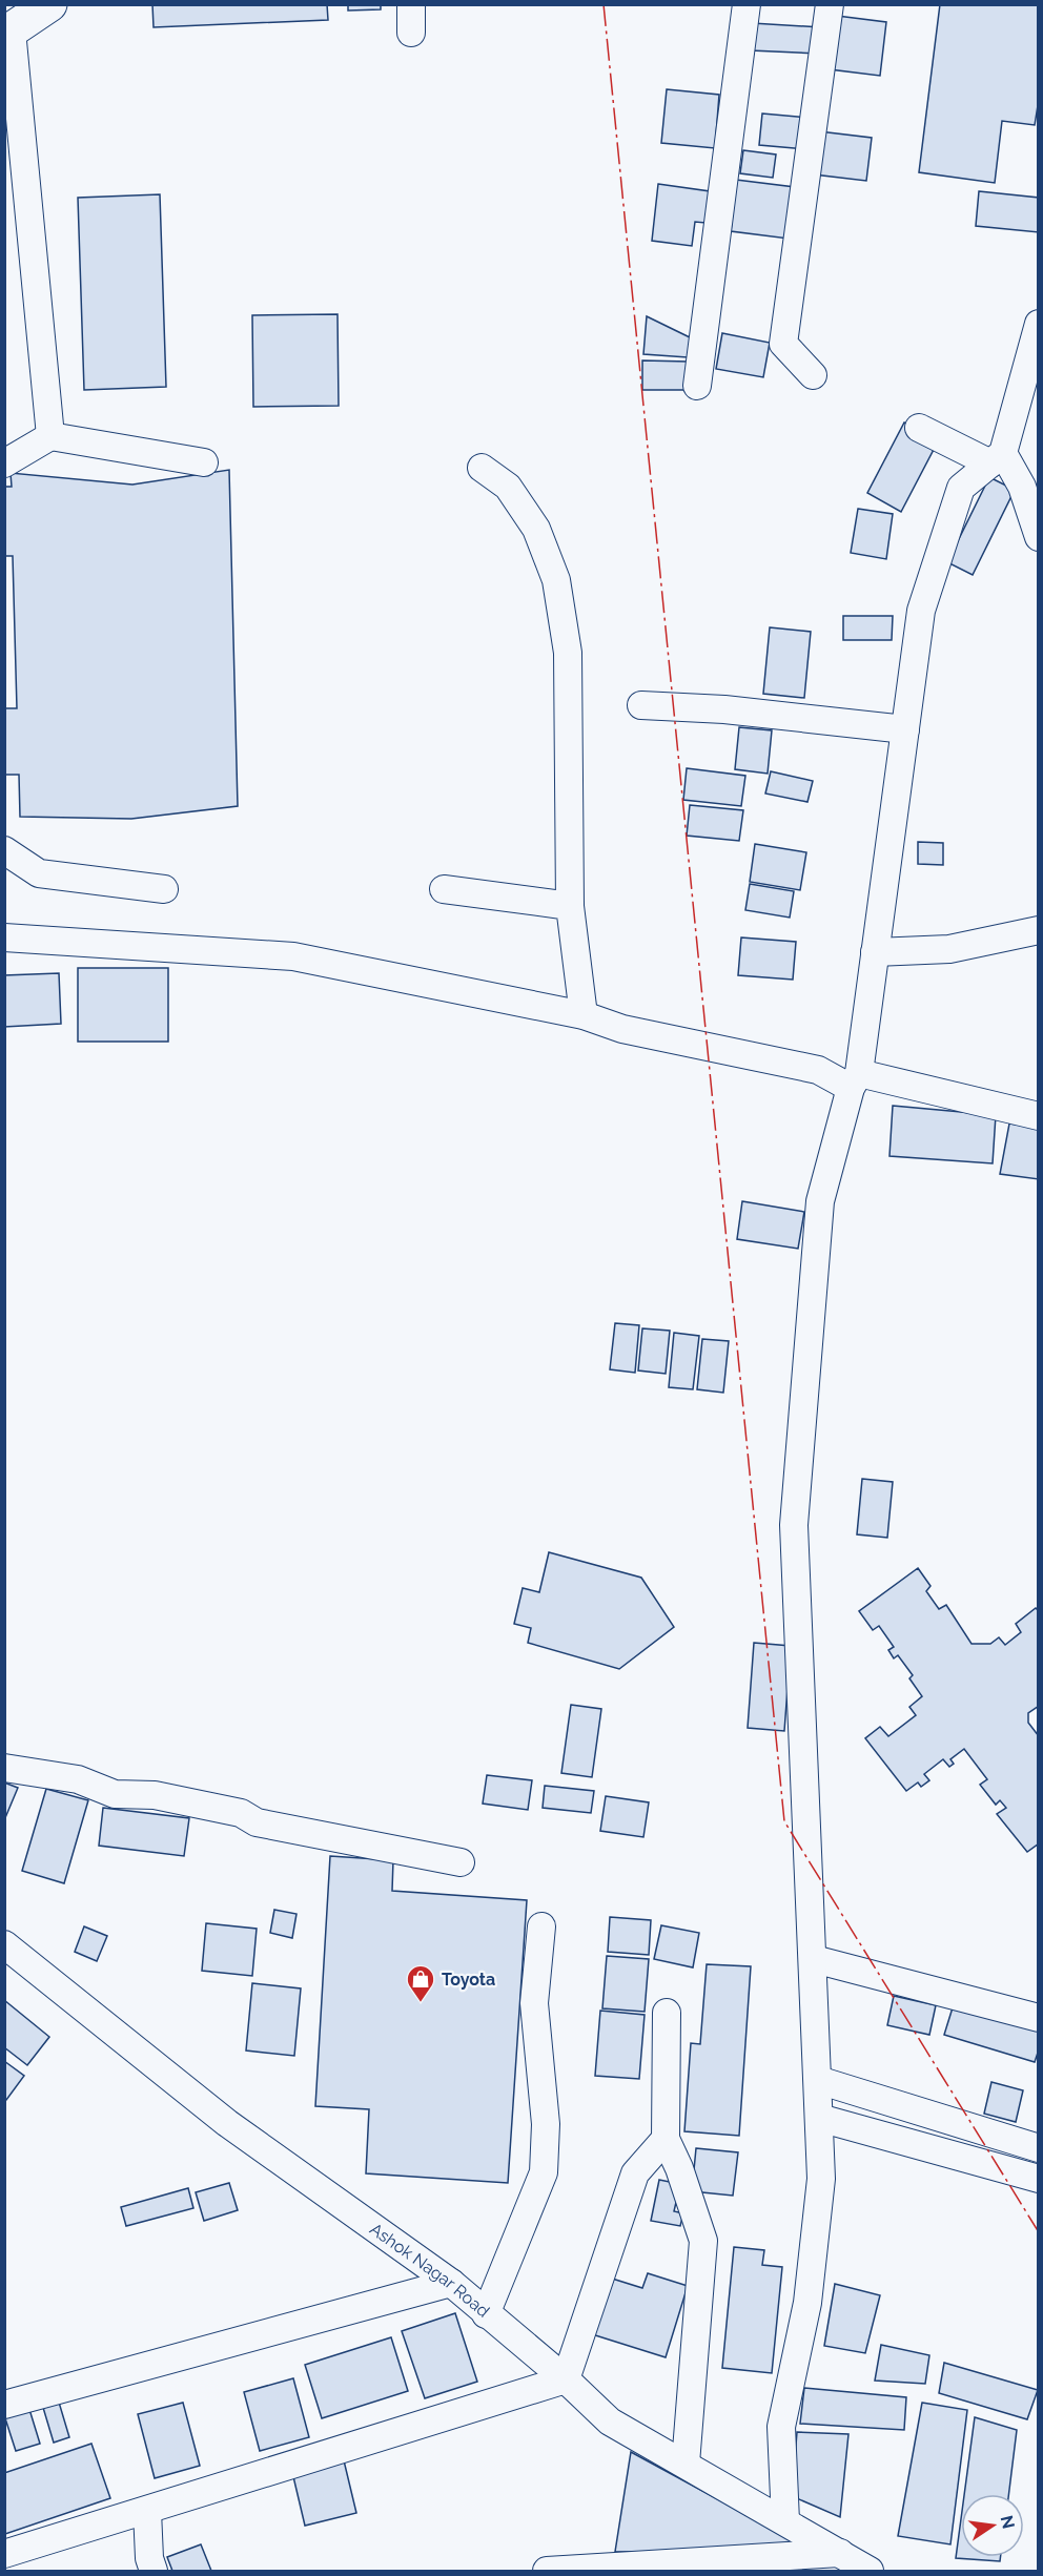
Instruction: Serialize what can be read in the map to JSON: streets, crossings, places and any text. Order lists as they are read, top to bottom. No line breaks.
{"streets":{"street":["Ashok Nagar Road"]},"places":{"shop":["Toyota"]},"north":"right"}
